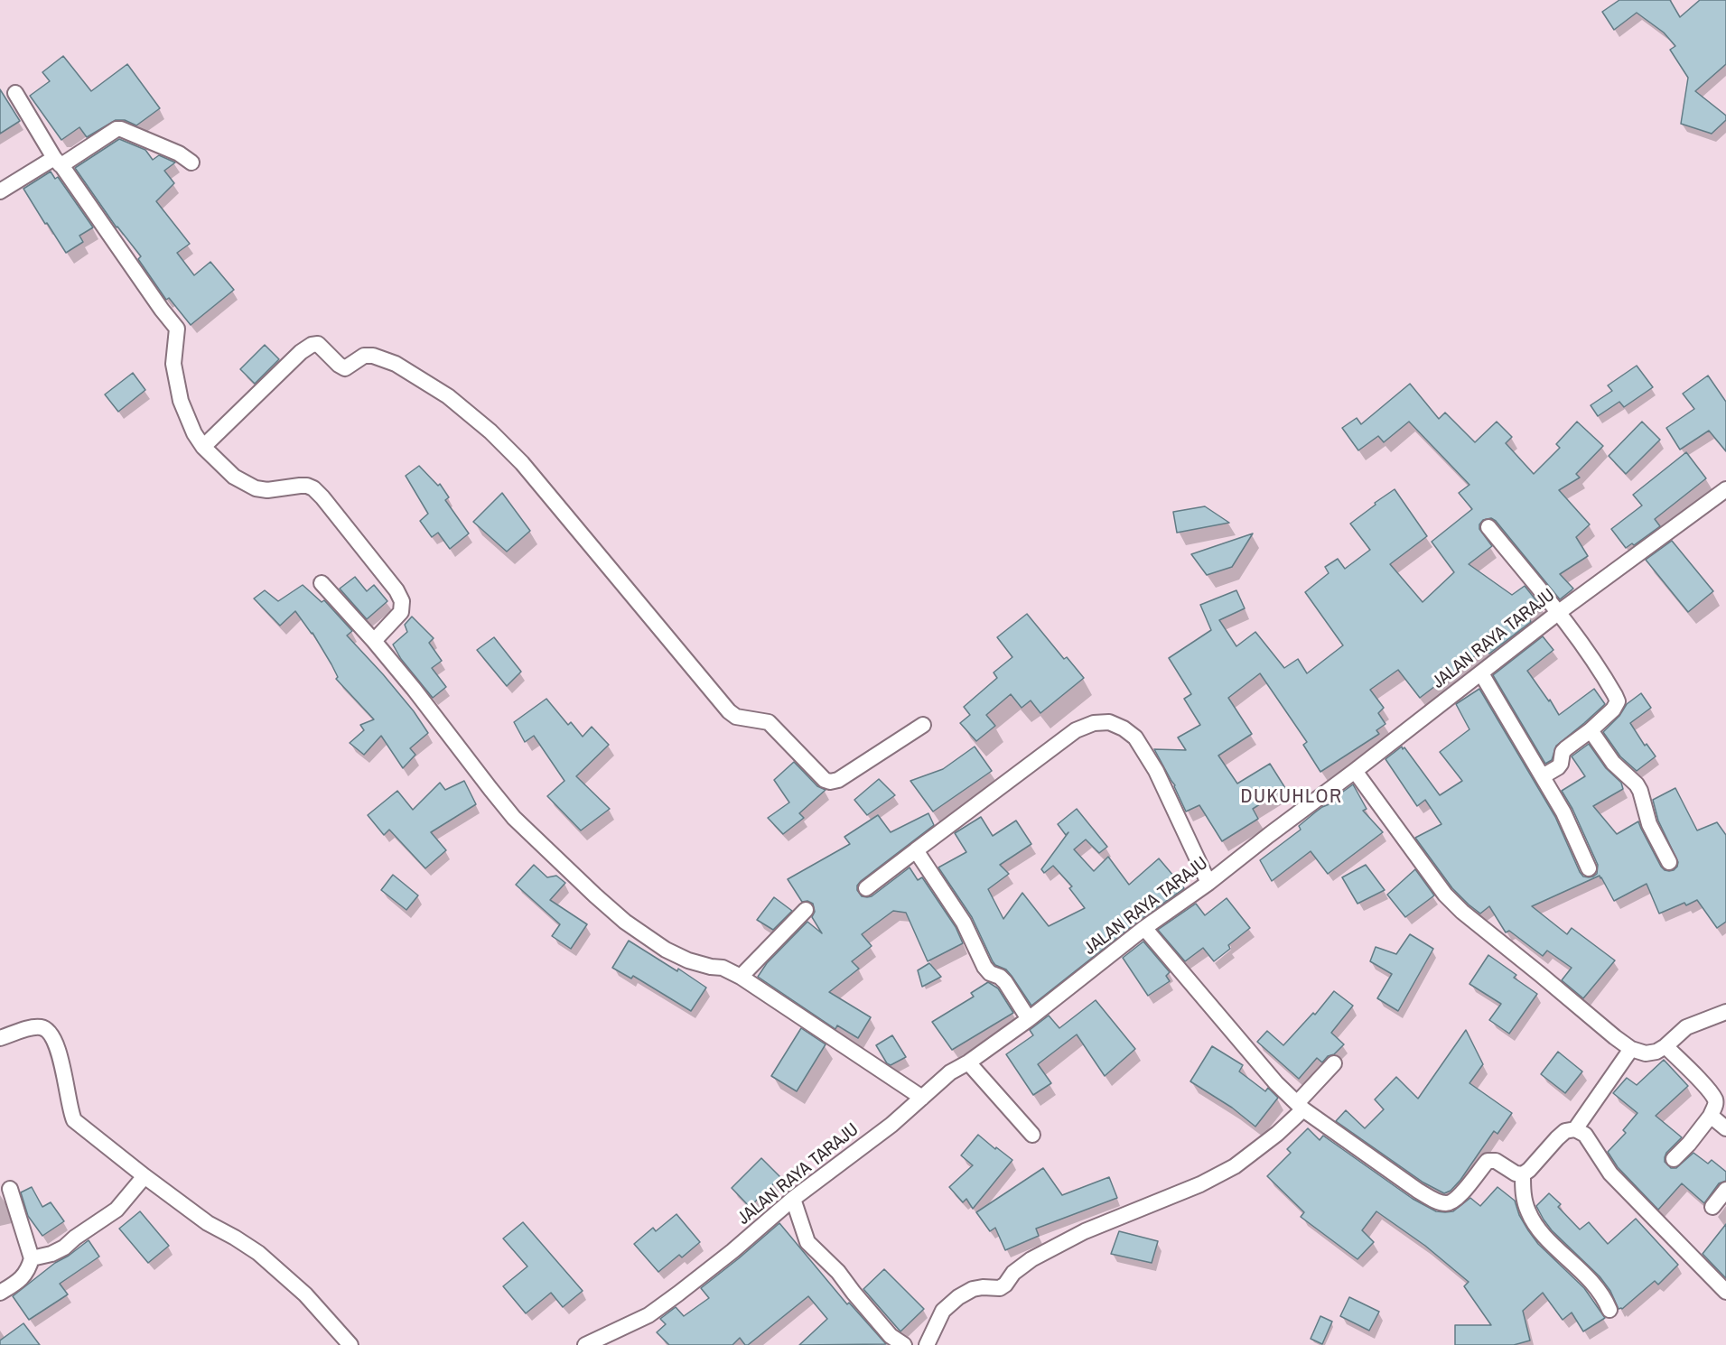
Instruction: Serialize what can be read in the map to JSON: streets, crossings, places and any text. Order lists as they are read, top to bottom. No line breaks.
{"streets":{"street":["JALAN RAYA TARAJU"]},"districts":["DUKUHLOR"]}
